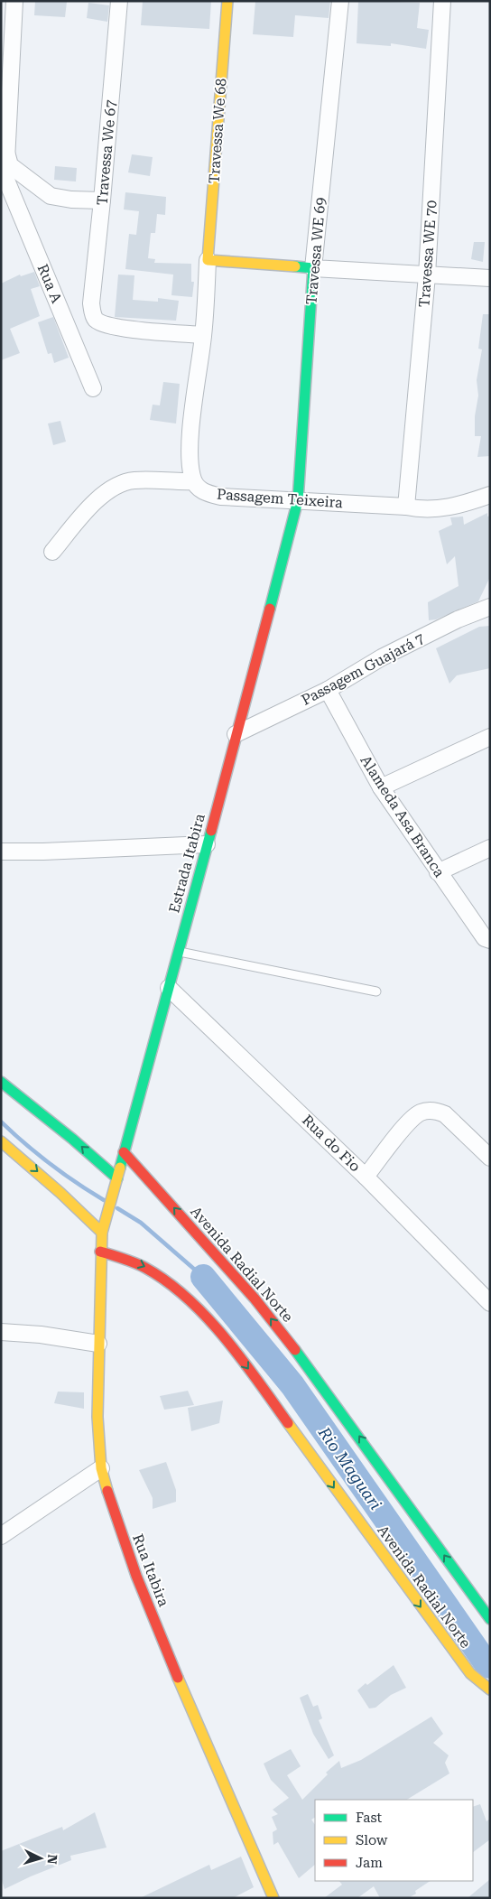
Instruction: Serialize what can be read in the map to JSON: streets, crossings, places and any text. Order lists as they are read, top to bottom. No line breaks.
{"streets":{"street":["Travessa We 68","Travessa We 67","Travessa WE 69","Travessa WE 70","Rua A","Passagem Teixeira","Passagem Guajará 7","Alameda Asa Branca","Estrada Itabira","Rua do Fio","Avenida Radial Norte","Rua Itabira"]},"crossings":[["Travessa WE 69","Passagem Teixeira"],["Travessa WE 69","Estrada Itabira"],["Travessa WE 70","Passagem Teixeira"],["Passagem Teixeira","Estrada Itabira"],["Passagem Guajará 7","Alameda Asa Branca"],["Passagem Guajará 7","Estrada Itabira"],["Estrada Itabira","Rua do Fio"],["Estrada Itabira","Avenida Radial Norte"],["Estrada Itabira","Rua Itabira"],["Avenida Radial Norte","Rua Itabira"]],"water":["Rio Maguari"],"legend":["Fast","Slow","Jam"],"north":"right"}
